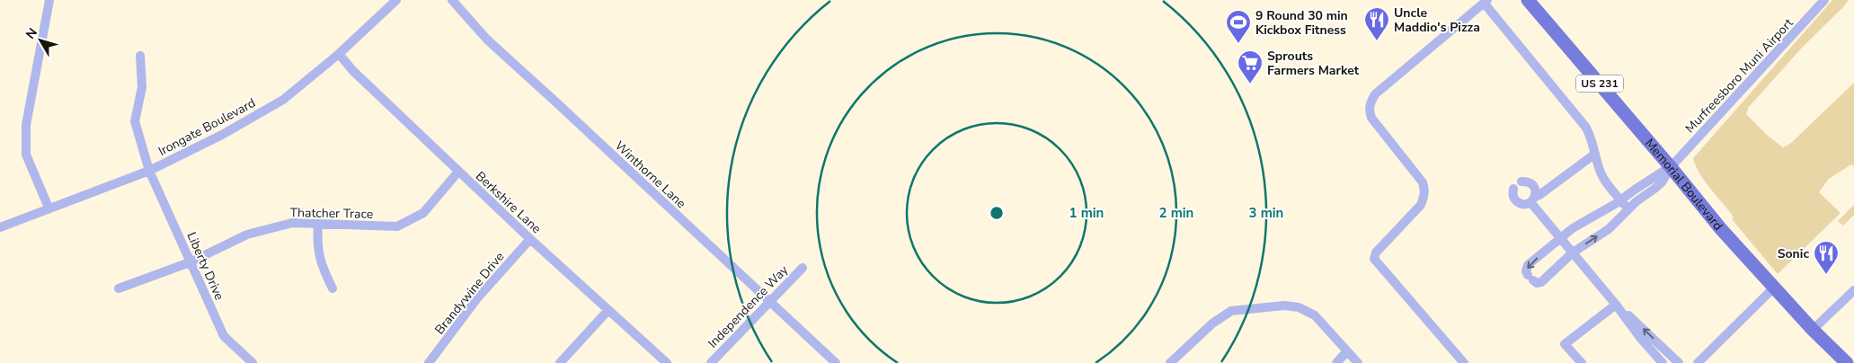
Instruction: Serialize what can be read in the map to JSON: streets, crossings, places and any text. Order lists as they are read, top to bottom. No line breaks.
{"streets":{"main road":["US 231","Memorial Boulevard"],"street":["Murfreesboro Muni Airport","Irongate Boulevard","Winthorne Lane","Berkshire Lane","Thatcher Trace","Liberty Drive","Brandywine Drive","Independence Way"]},"crossings":[["Murfreesboro Muni Airport","Memorial Boulevard"],["Irongate Boulevard","Berkshire Lane"],["Irongate Boulevard","Liberty Drive"],["Winthorne Lane","Independence Way"],["Berkshire Lane","Thatcher Trace"],["Berkshire Lane","Brandywine Drive"],["Thatcher Trace","Liberty Drive"]],"places":{"restaurant":["Uncle Maddio's Pizza","Sonic"],"sports":["9 Round 30 min Kickbox Fitness"],"supermarket":["Sprouts Farmers Market"]},"north":"top left","rings":["1 min","2 min","3 min"]}
